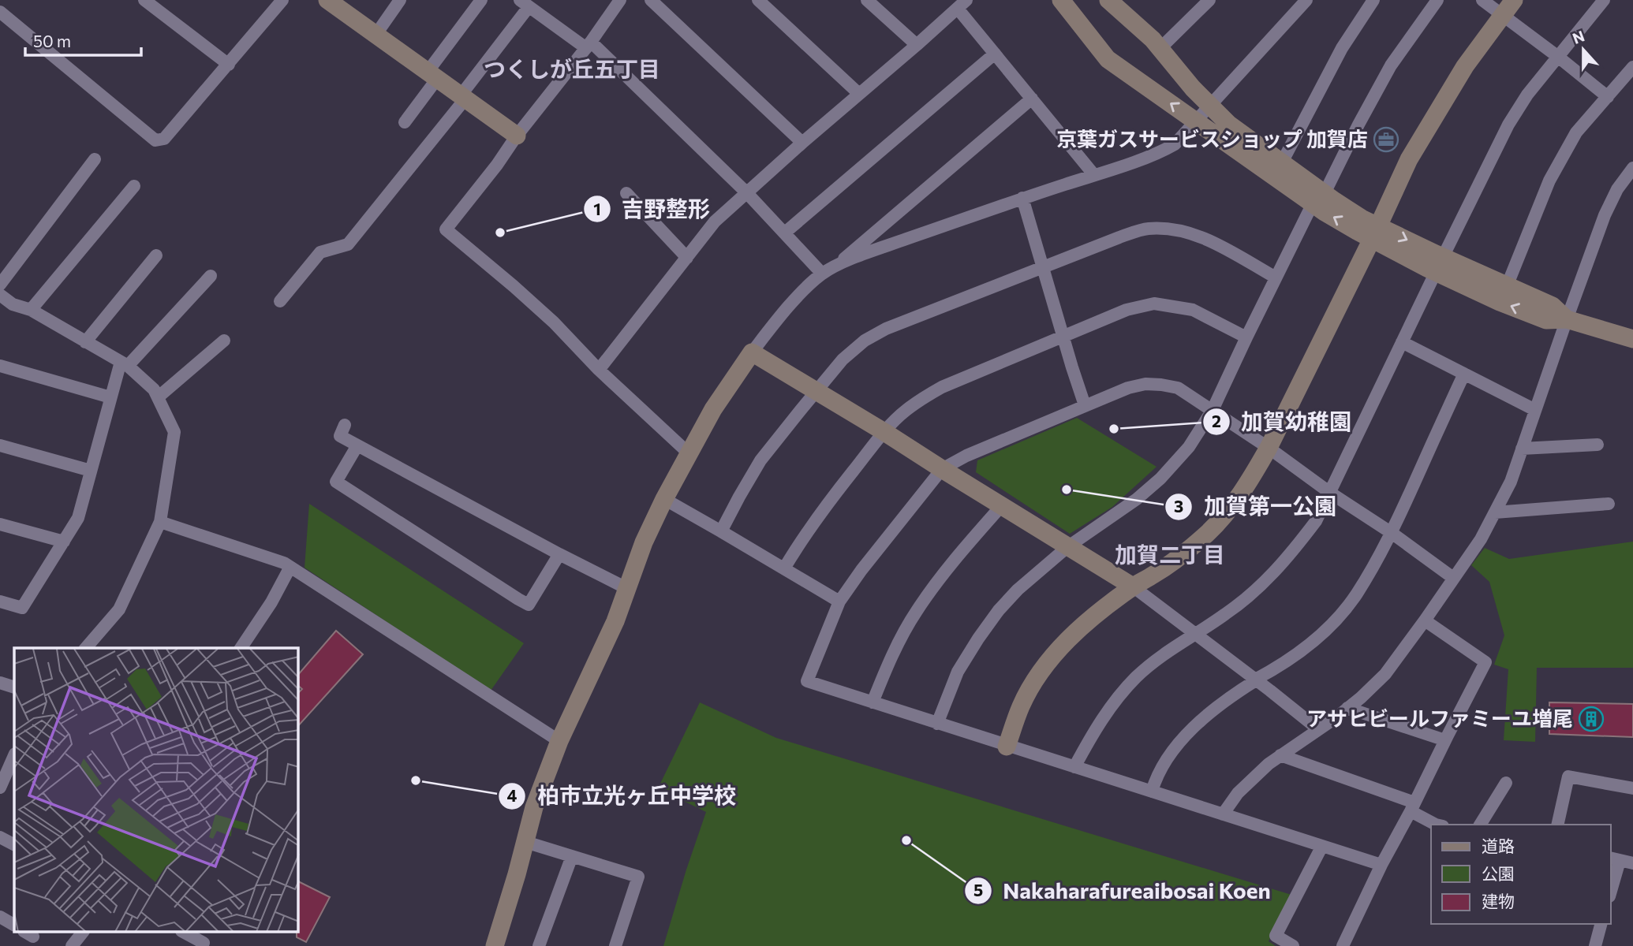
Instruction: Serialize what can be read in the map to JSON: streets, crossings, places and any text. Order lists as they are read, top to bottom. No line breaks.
{"districts":["つくしが丘五丁目","加賀二丁目"],"places":{"office":["京葉ガスサービスショップ 加賀店"],"other":["吉野整形","加賀幼稚園","加賀第一公園","柏市立光ヶ丘中学校","Nakaharafureaibosai Koen"],"building":["アサヒビールファミーユ増尾"]},"legend":["道路","公園","建物"],"scale_bar":"50 m","north":"top"}
